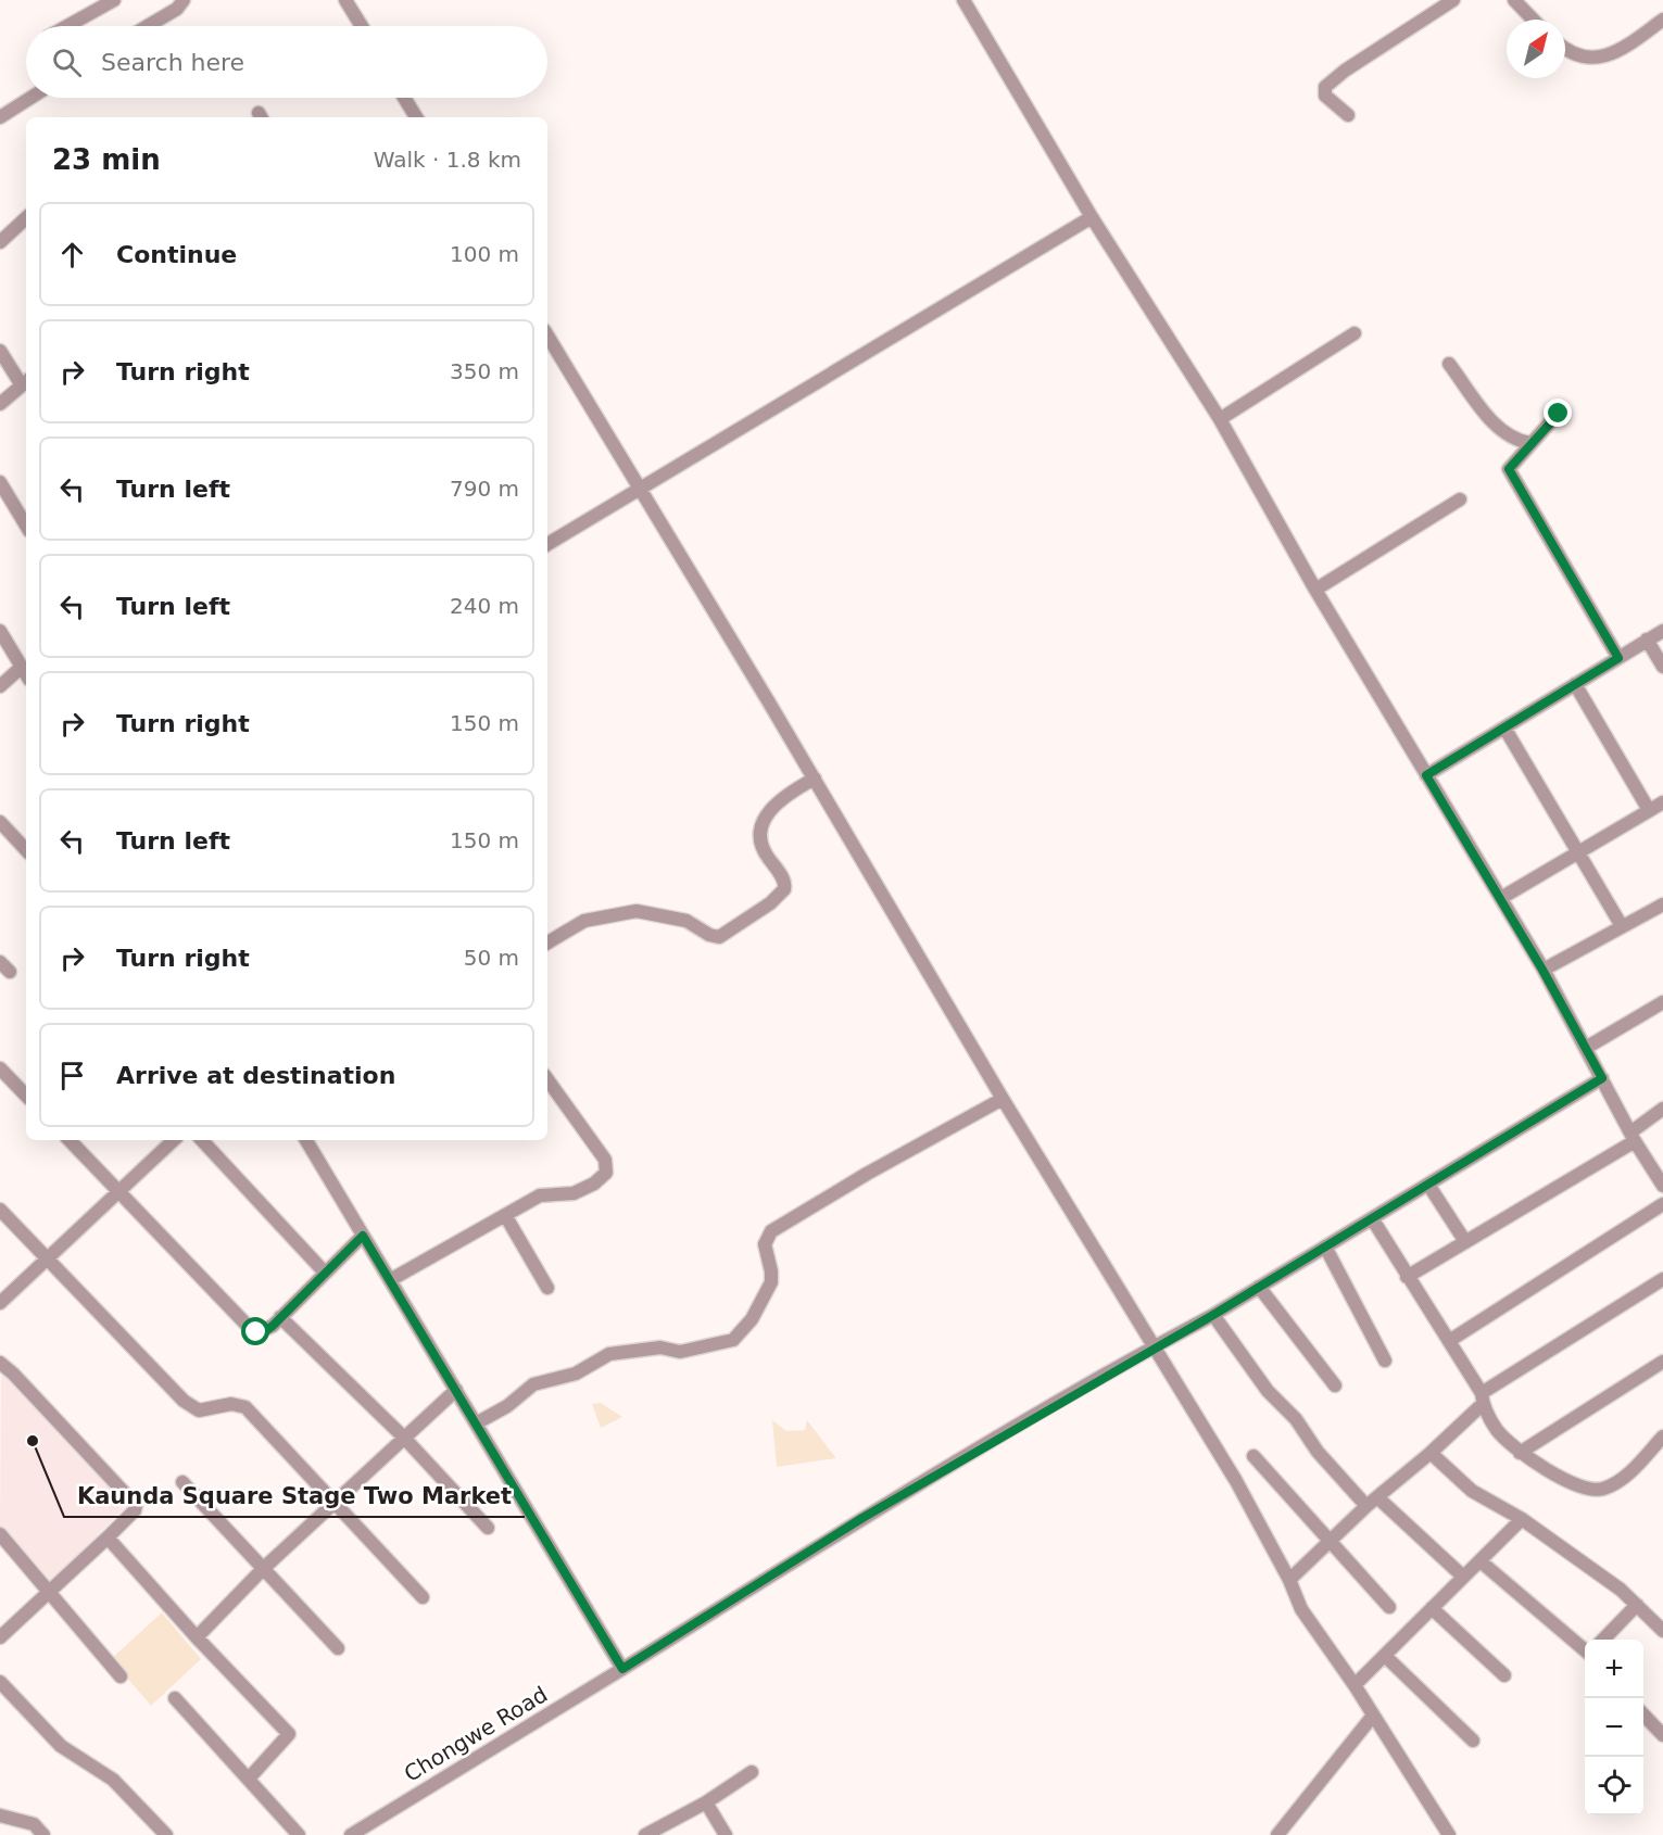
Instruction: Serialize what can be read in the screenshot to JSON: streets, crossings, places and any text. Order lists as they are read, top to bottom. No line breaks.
{"streets":{"street":["Chongwe Road"]},"places":["Kaunda Square Stage Two Market"],"north":"top right","page":{"search":"Search here","heading":["23 min","Walk · 1.8 km"],"list":[["Continue","100 m"],["Turn right","350 m"],["Turn left","790 m"],["Turn left","240 m"],["Turn right","150 m"],["Turn left","150 m"],["Turn right","50 m"],"Arrive at destination"],"map_buttons":["+","−"]}}
